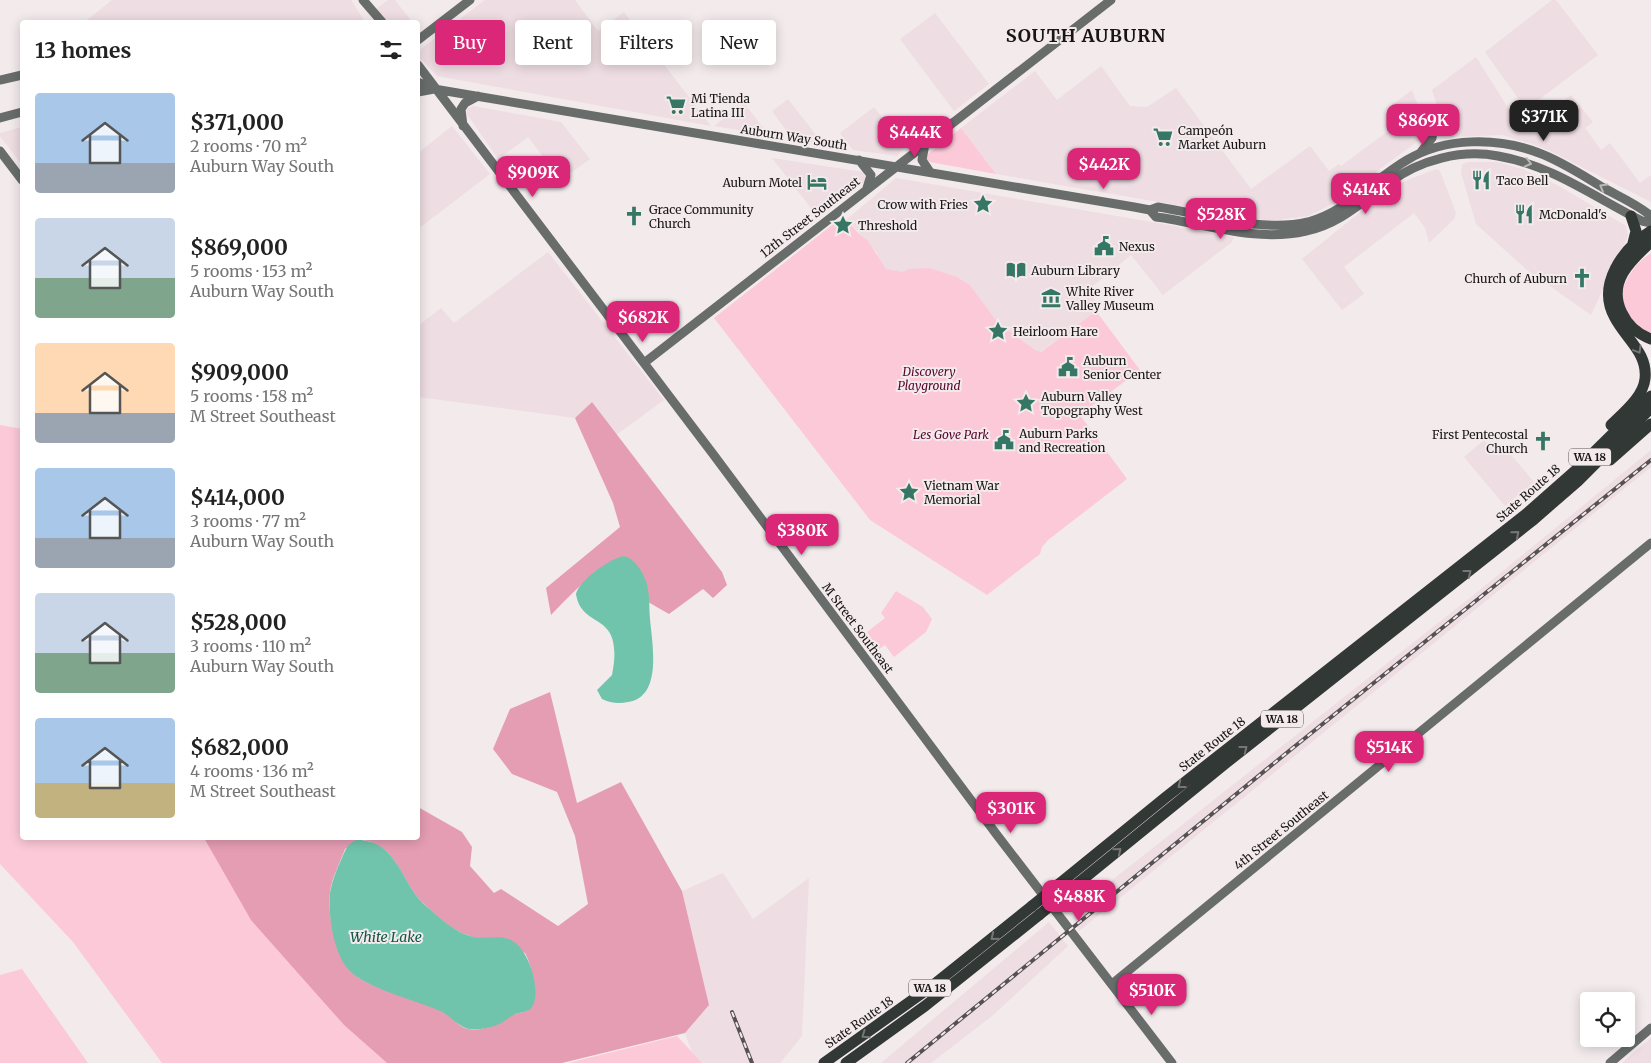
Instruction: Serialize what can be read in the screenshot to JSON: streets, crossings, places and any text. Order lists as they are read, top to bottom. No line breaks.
{"streets":{"highway":["WA 18","State Route 18"],"main road":["Auburn Way South","12th Street Southeast","M Street Southeast","4th Street Southeast"]},"crossings":[["Auburn Way South","12th Street Southeast"],["Auburn Way South","M Street Southeast"],["12th Street Southeast","M Street Southeast"],["M Street Southeast","4th Street Southeast"]],"districts":["SOUTH AUBURN"],"water":["White Lake"],"parks":["Discovery Playground","Les Gove Park"],"places":{"supermarket":["Mi Tienda Latina III","Campeón Market Auburn"],"restaurant":["Taco Bell","McDonald's"],"hotel":["Auburn Motel"],"place":["Crow with Fries","Threshold","Heirloom Hare","Auburn Valley Topography West","Vietnam War Memorial"],"church":["Grace Community Church","Church of Auburn","First Pentecostal Church"],"public building":["Nexus","Auburn Senior Center","Auburn Parks and Recreation"],"library":["Auburn Library"],"museum":["White River Valley Museum"]},"page":{"chip":["Buy","Rent","Filters","New"],"heading":"13 homes","list":[{"name":"$371,000","note":"2 rooms · 70 m² · Auburn Way South"},{"name":"$869,000","note":"5 rooms · 153 m² · Auburn Way South"},{"name":"$909,000","note":"5 rooms · 158 m² · M Street Southeast"},{"name":"$414,000","note":"3 rooms · 77 m² · Auburn Way South"},{"name":"$528,000","note":"3 rooms · 110 m² · Auburn Way South"},{"name":"$682,000","note":"4 rooms · 136 m² · M Street Southeast"}],"price":["$371K","$869K","$444K","$442K","$909K","$414K","$528K","$682K","$380K","$514K","$301K","$488K","$510K"]}}
